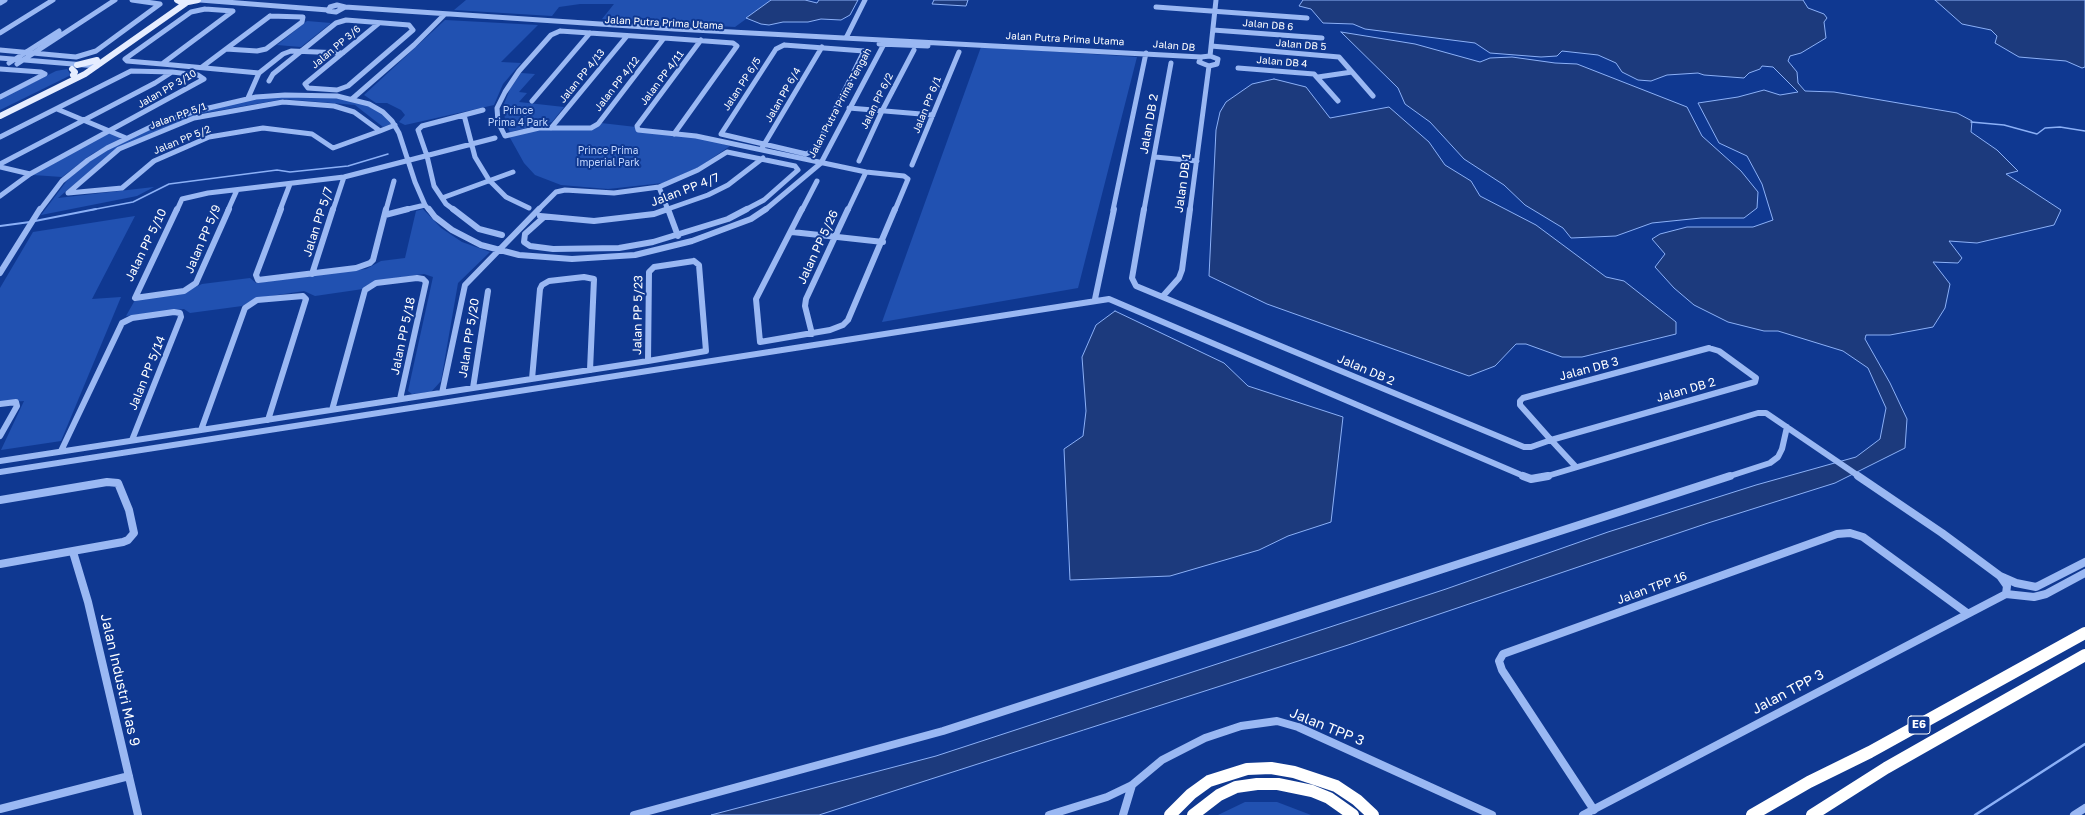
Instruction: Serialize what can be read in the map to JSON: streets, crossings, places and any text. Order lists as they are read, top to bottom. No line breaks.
{"streets":{"highway":["E6"],"street":["Jalan Putra Prima Utama","Jalan DB 6","Jalan DB 5","Jalan DB","Jalan PP 3/6","Jalan DB 4","Jalan PP 4/13","Jalan PP 4/11","Jalan PP 4/12","Jalan PP 6/5","Jalan PP 3/10","Jalan PP 6/4","Jalan PP 6/2","Jalan Putra Prima Tengah","Jalan PP 6/1","Jalan PP 5/1","Jalan DB 2","Jalan PP 5/2","Jalan DB 1","Jalan PP 4/7","Jalan PP 5/7","Jalan PP 5/9","Jalan PP 5/10","Jalan PP 5/26","Jalan PP 5/23","Jalan PP 5/18","Jalan PP 5/20","Jalan DB 3","Jalan PP 5/14","Jalan TPP 16","Jalan Industri Mas 9","Jalan TPP 3"]},"crossings":[["Jalan Putra Prima Utama","Jalan PP 4/12"],["Jalan Putra Prima Utama","Jalan Putra Prima Tengah"],["Jalan DB 6","Jalan DB"],["Jalan DB 5","Jalan DB"],["Jalan DB","Jalan DB 1"],["Jalan PP 4/13","Jalan PP 4/12"],["Jalan PP 6/5","Jalan PP 6/4"],["Jalan PP 5/1","Jalan PP 5/2"],["Jalan DB 2","Jalan DB 1"],["Jalan DB 2","Jalan DB 3"],["Jalan PP 5/9","Jalan PP 5/10"],["Jalan TPP 16","Jalan TPP 3"]],"parks":["Prince Prima 4 Park","Prince Prima Imperial Park"]}
